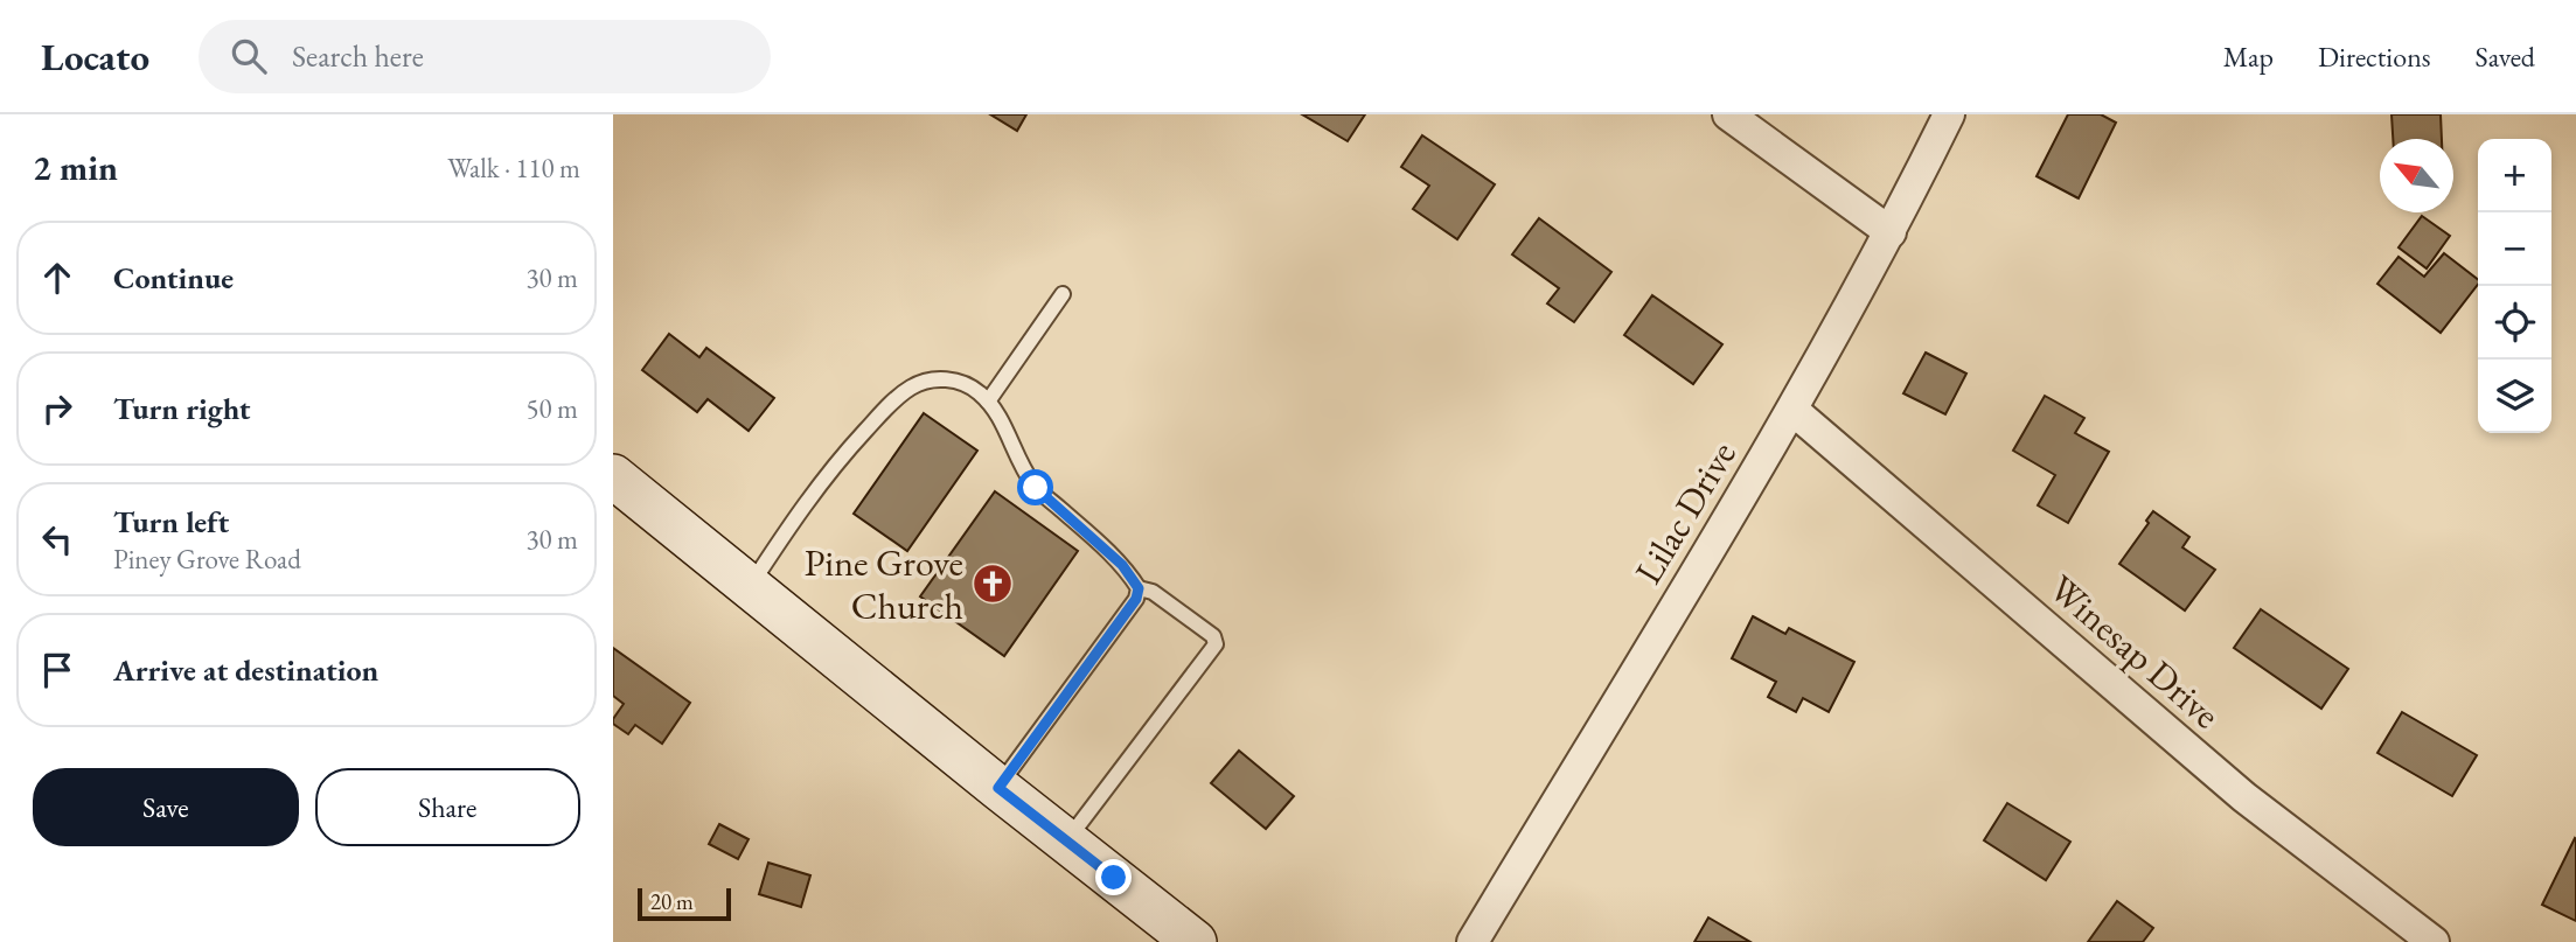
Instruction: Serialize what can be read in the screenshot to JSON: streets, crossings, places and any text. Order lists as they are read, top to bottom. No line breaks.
{"streets":{"street":["Lilac Drive","Winesap Drive"]},"crossings":[["Lilac Drive","Winesap Drive"]],"places":{"church":["Pine Grove Church"]},"scale_bar":"20 m","north":"top left","page":{"header":"Locato","search":"Search here","nav":["Map","Directions","Saved"],"heading":["2 min","Walk · 110 m"],"map_buttons":["+","−"],"list":[["Continue","30 m"],["Turn right","50 m"],["Turn left","Piney Grove Road","30 m"],"Arrive at destination"],"buttons":["Save","Share"],"scale":"20 m"}}
